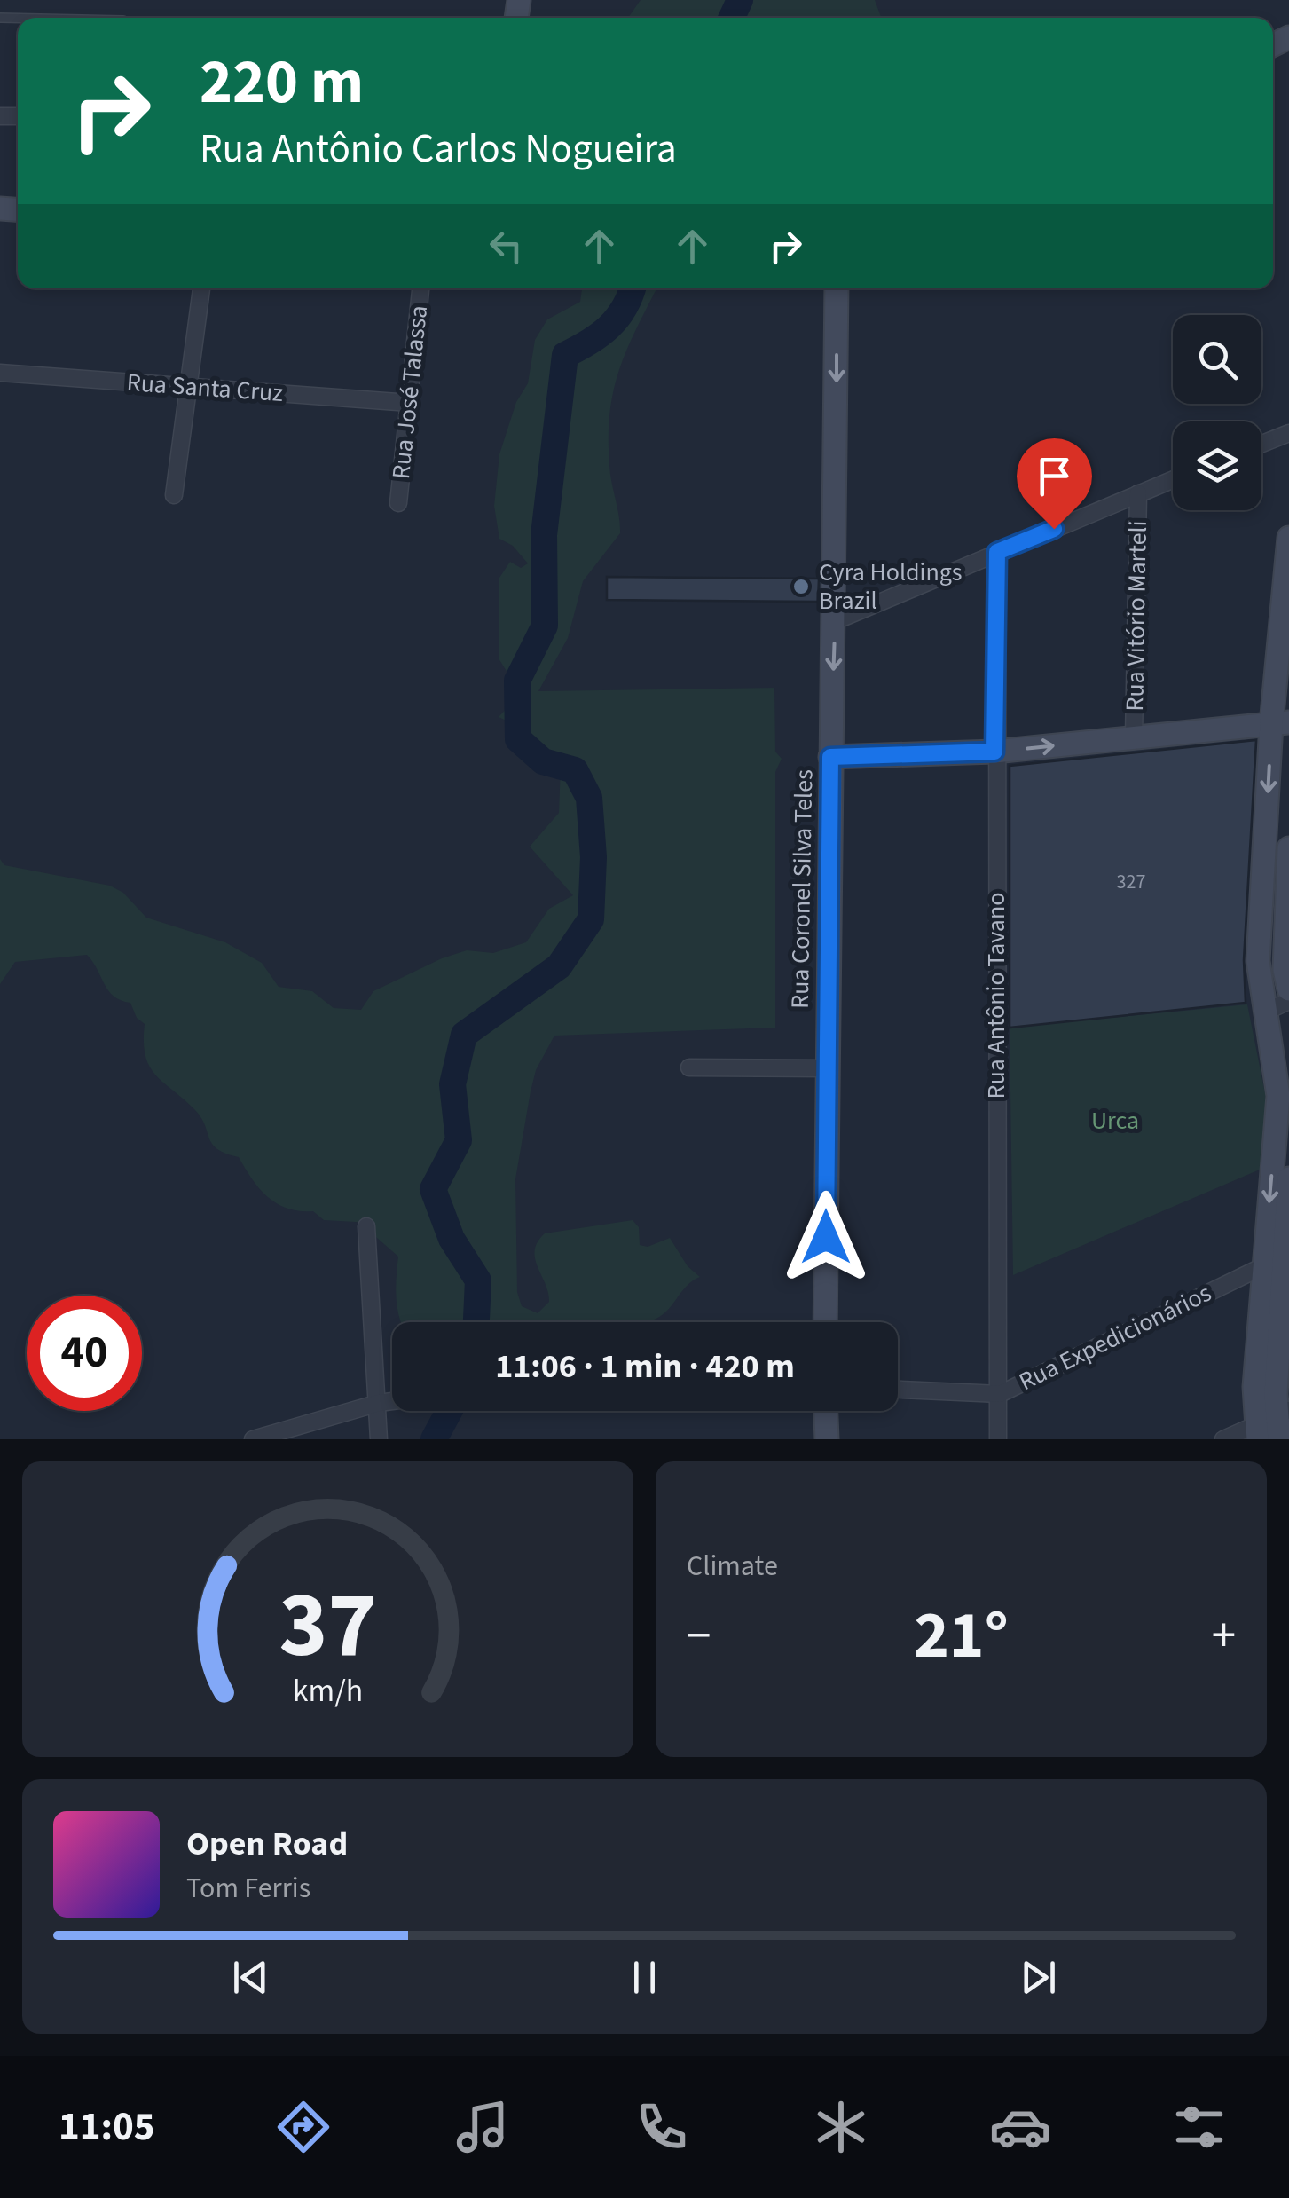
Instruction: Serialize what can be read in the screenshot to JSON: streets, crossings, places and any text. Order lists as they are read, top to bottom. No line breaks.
{"streets":{"street":["Rua Santa Cruz","Rua José Talassa","Rua Vitório Marteli","Rua Coronel Silva Teles","Rua Antônio Tavano","Rua Expedicionários"]},"crossings":[["Rua Santa Cruz","Rua José Talassa"],["Rua Antônio Tavano","Rua Expedicionários"]],"one_way":["Rua Coronel Silva Teles"],"parks":["Urca"],"places":["Cyra Holdings Brazil"],"house_numbers":["327"],"page":{"turn":["220 m","Rua Antônio Carlos Nogueira"],"limit":"40","trip":"11:06 · 1 min · 420 m","tile":"Climate","heat":["−","21°","+"],"song":["Open Road","Tom Ferris"],"tabs":"11:05","gauge":["37","km/h"]}}
